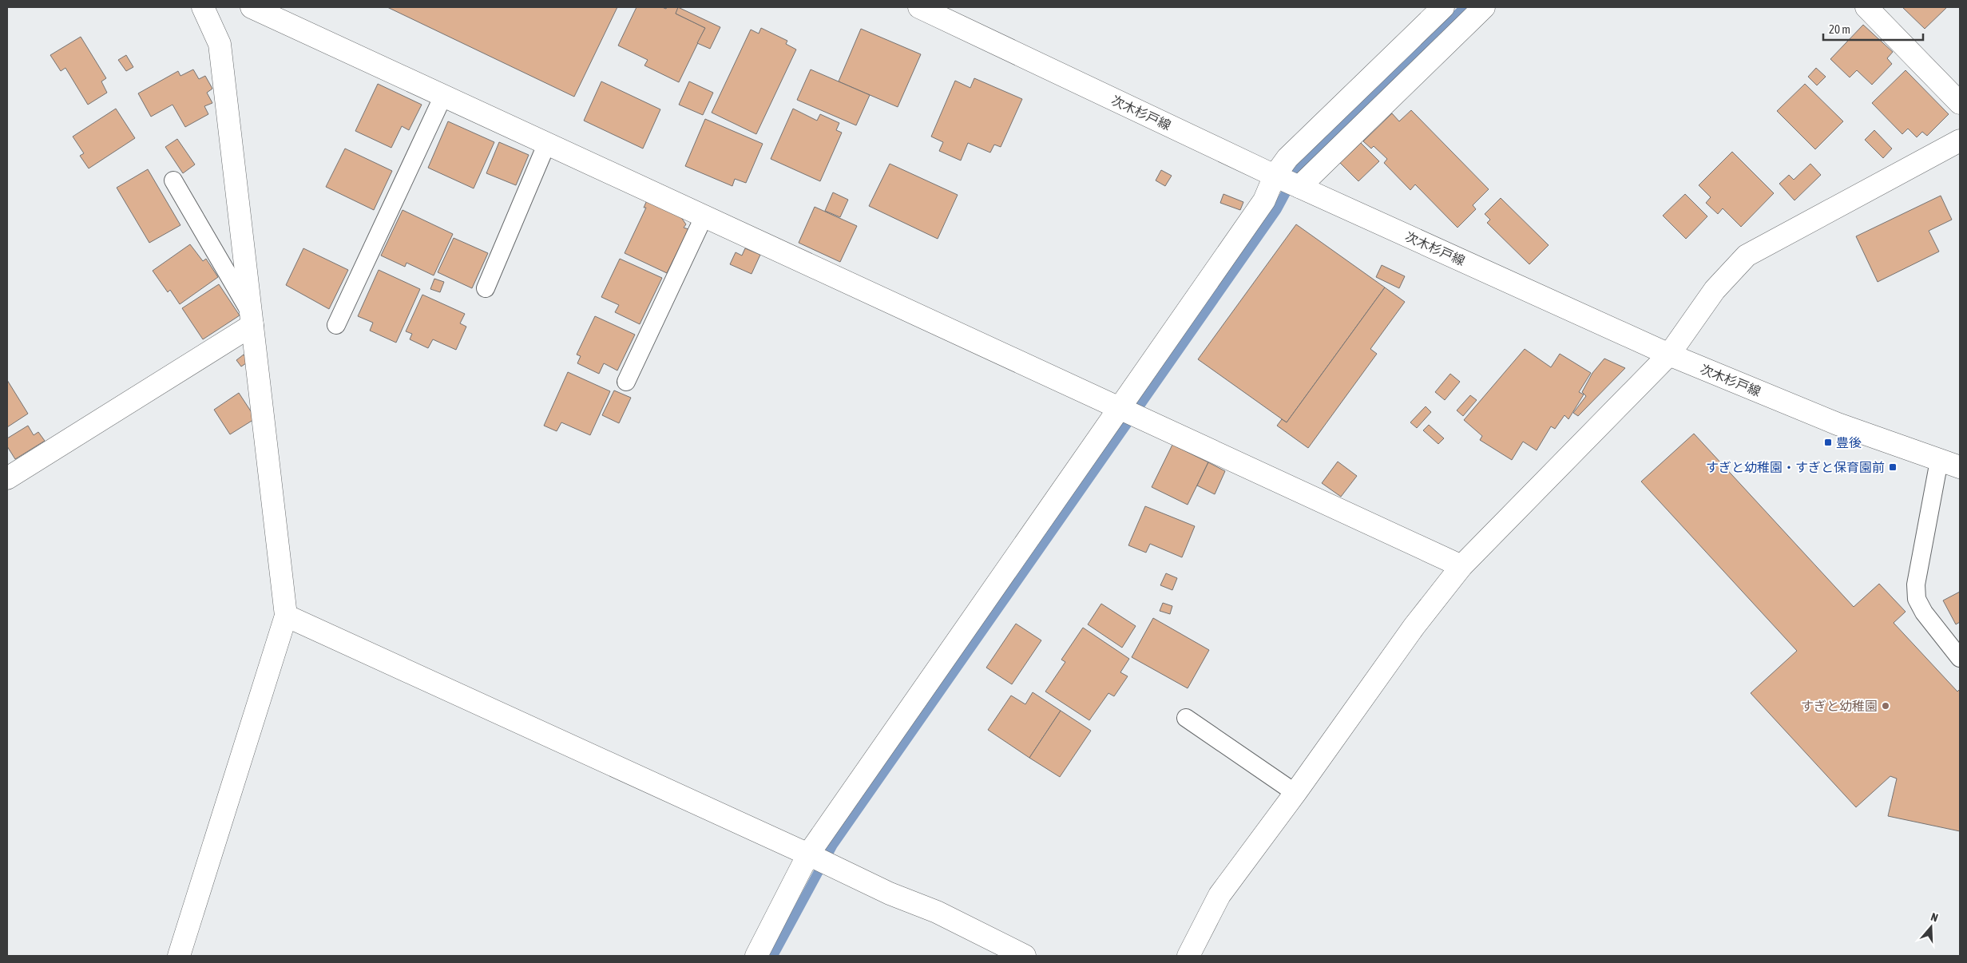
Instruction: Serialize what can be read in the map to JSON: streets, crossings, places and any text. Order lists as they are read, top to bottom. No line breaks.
{"streets":{"street":["次木杉戸線"]},"places":{"transit":["豊後","すぎと幼稚園・すぎと保育園前"],"other":["すぎと幼稚園"]},"scale_bar":"20 m","north":"top"}
